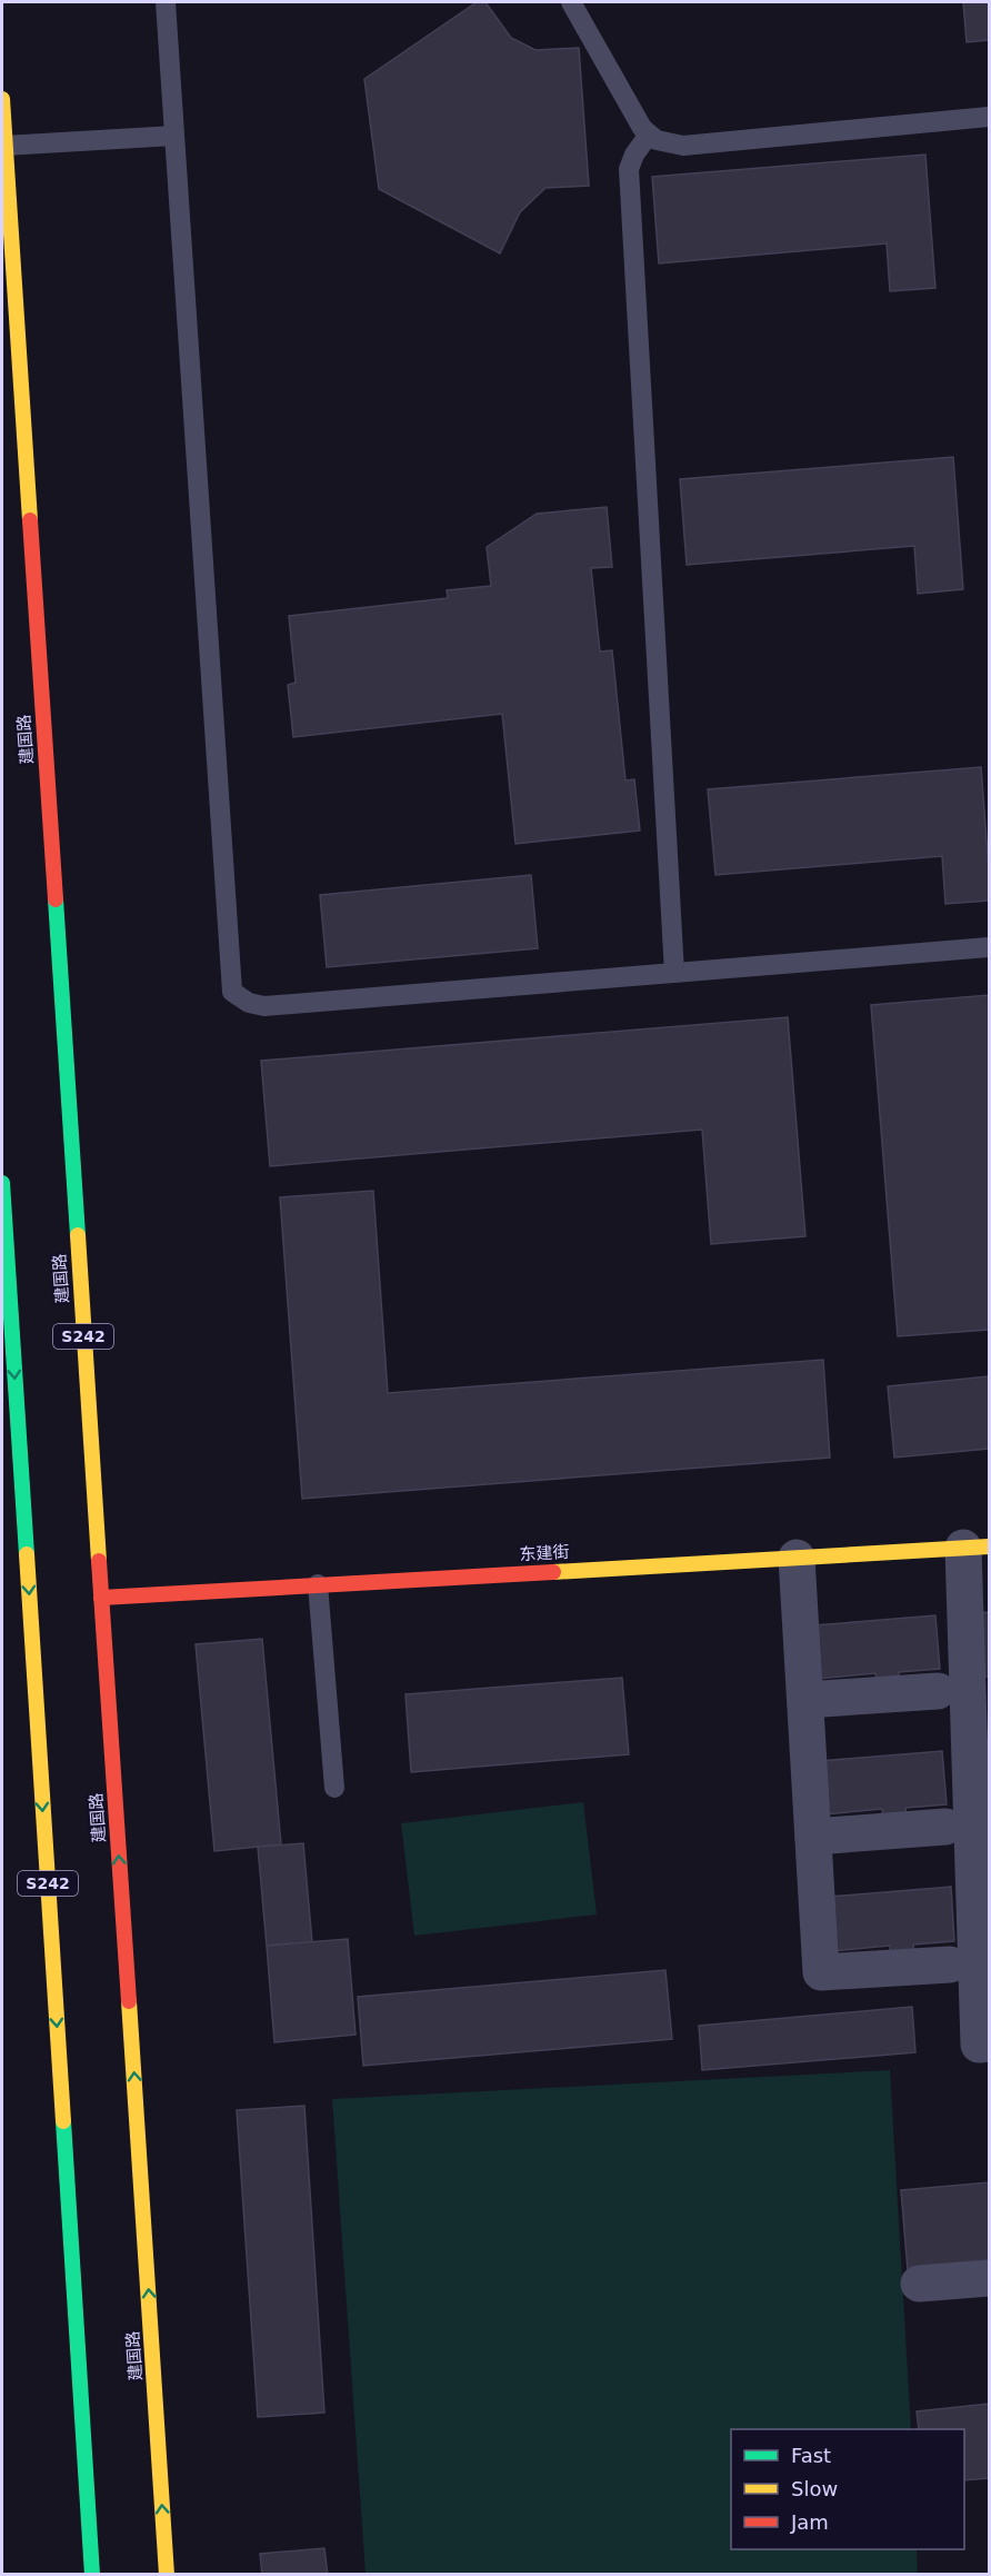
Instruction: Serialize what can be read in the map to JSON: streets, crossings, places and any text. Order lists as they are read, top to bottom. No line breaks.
{"streets":{"main road":["建国路","S242","东建街"]},"crossings":[["建国路","东建街"]],"legend":["Fast","Slow","Jam"]}
